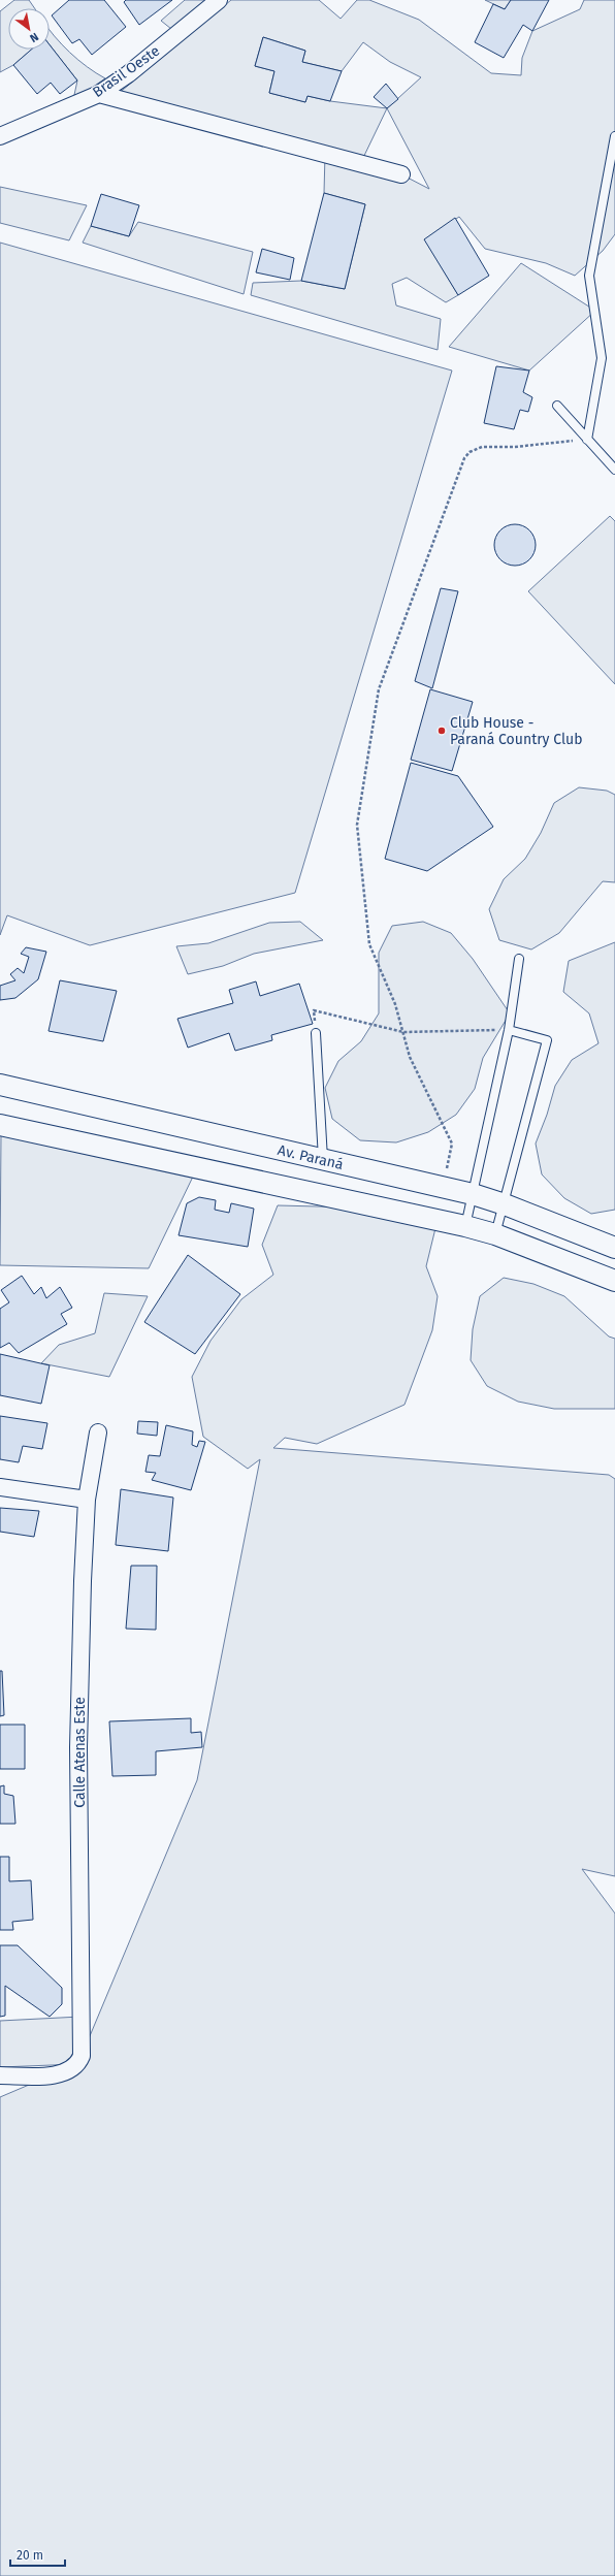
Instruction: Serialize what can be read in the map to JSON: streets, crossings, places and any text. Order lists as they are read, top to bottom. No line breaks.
{"streets":{"street":["Brasil Oeste","Av. Paraná","Calle Atenas Este"]},"places":["Club House - Paraná Country Club"],"scale_bar":"20 m","north":"bottom right"}
